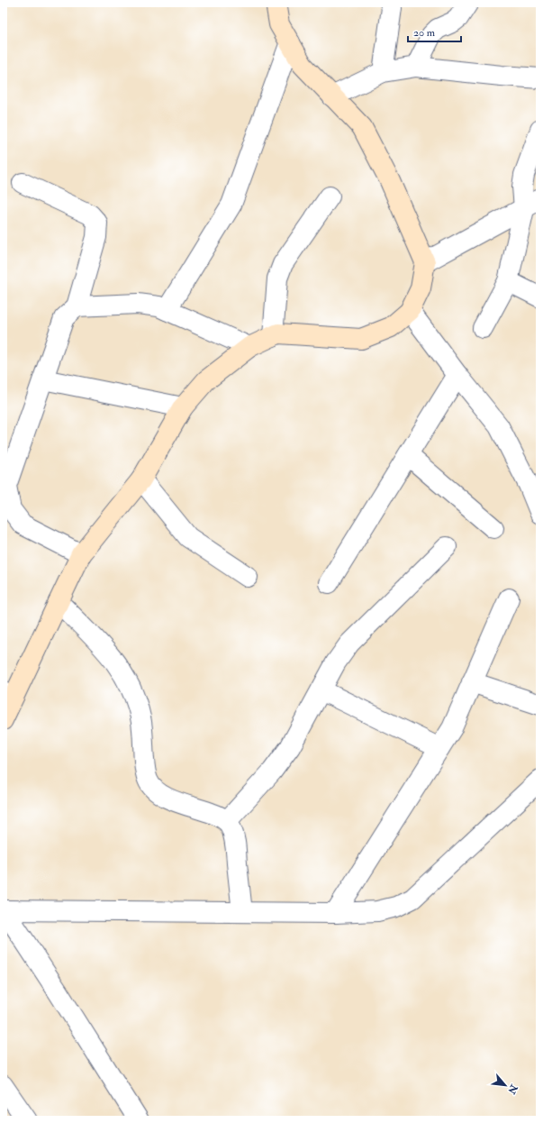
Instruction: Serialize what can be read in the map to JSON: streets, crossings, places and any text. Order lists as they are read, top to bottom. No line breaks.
{"scale_bar":"20 m","north":"bottom right"}
